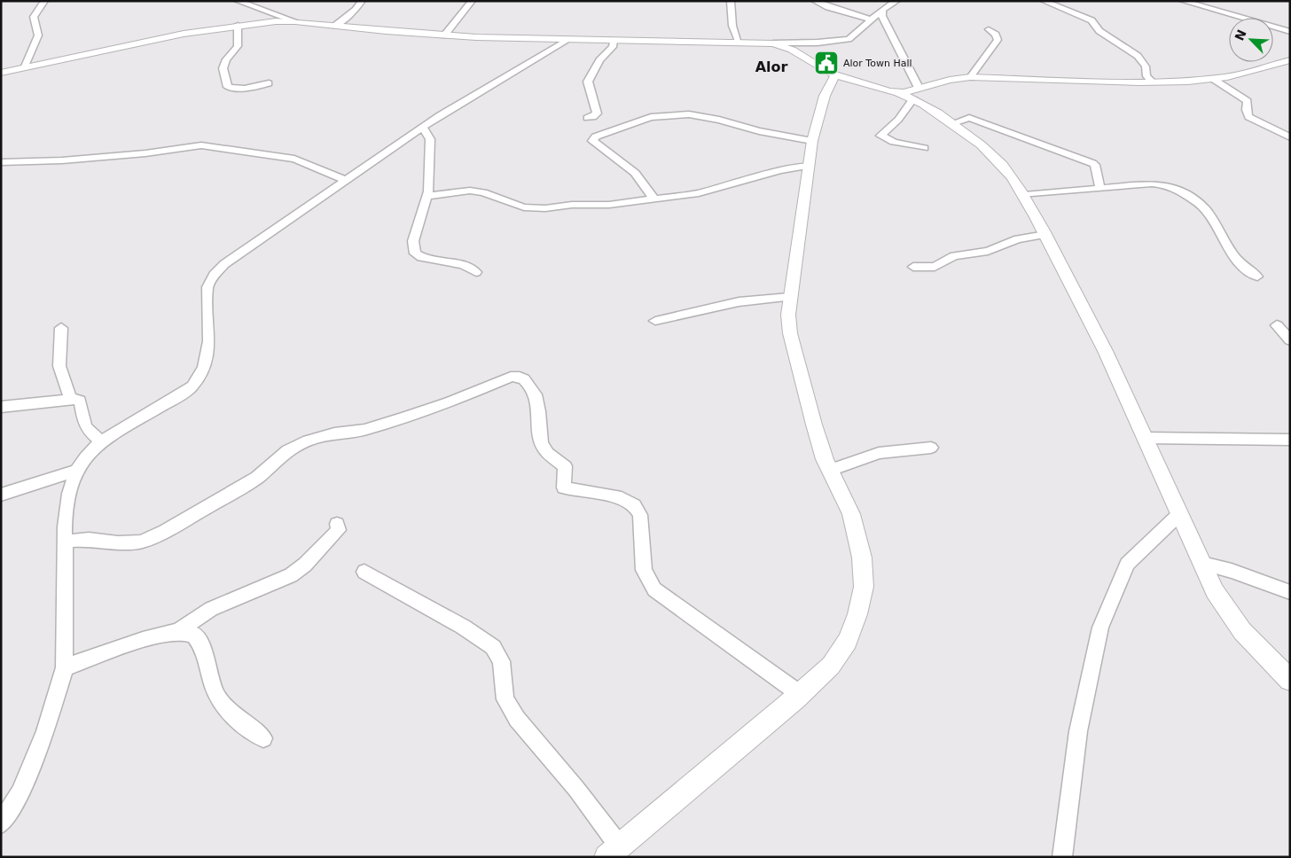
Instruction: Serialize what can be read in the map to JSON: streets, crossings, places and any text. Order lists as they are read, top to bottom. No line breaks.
{"districts":["Alor"],"places":{"public building":["Alor Town Hall"]},"north":"top left"}
